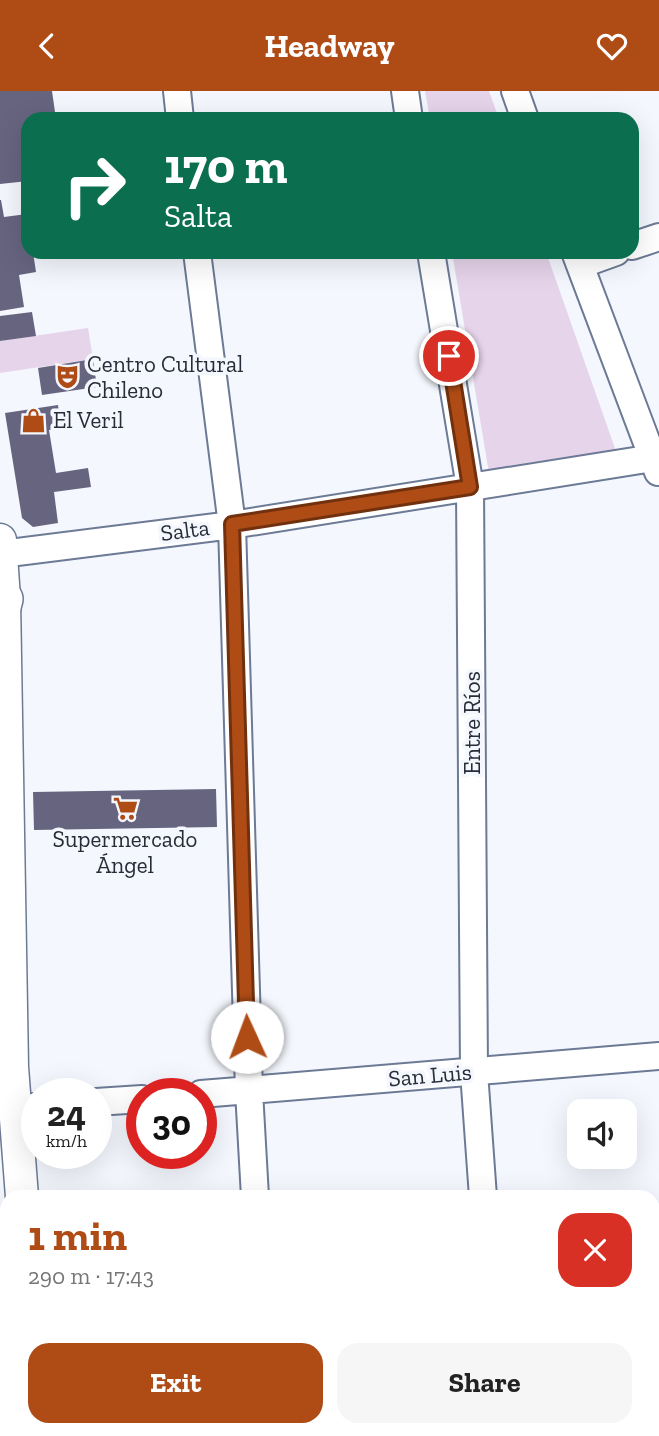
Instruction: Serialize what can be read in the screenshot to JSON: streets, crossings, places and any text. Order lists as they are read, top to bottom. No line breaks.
{"streets":{"street":["Salta","Entre Ríos","San Luis"]},"crossings":[["Salta","Entre Ríos"],["Entre Ríos","San Luis"]],"places":{"theatre":["Centro Cultural Chileno"],"shop":["El Veril"],"supermarket":["Supermercado Ángel"]},"page":{"header":"Headway","turn":["170 m","Salta"],"speed":"24 km/h","limit":"30","heading":["1 min","290 m · 17:43"],"buttons":["Exit","Share"]}}
